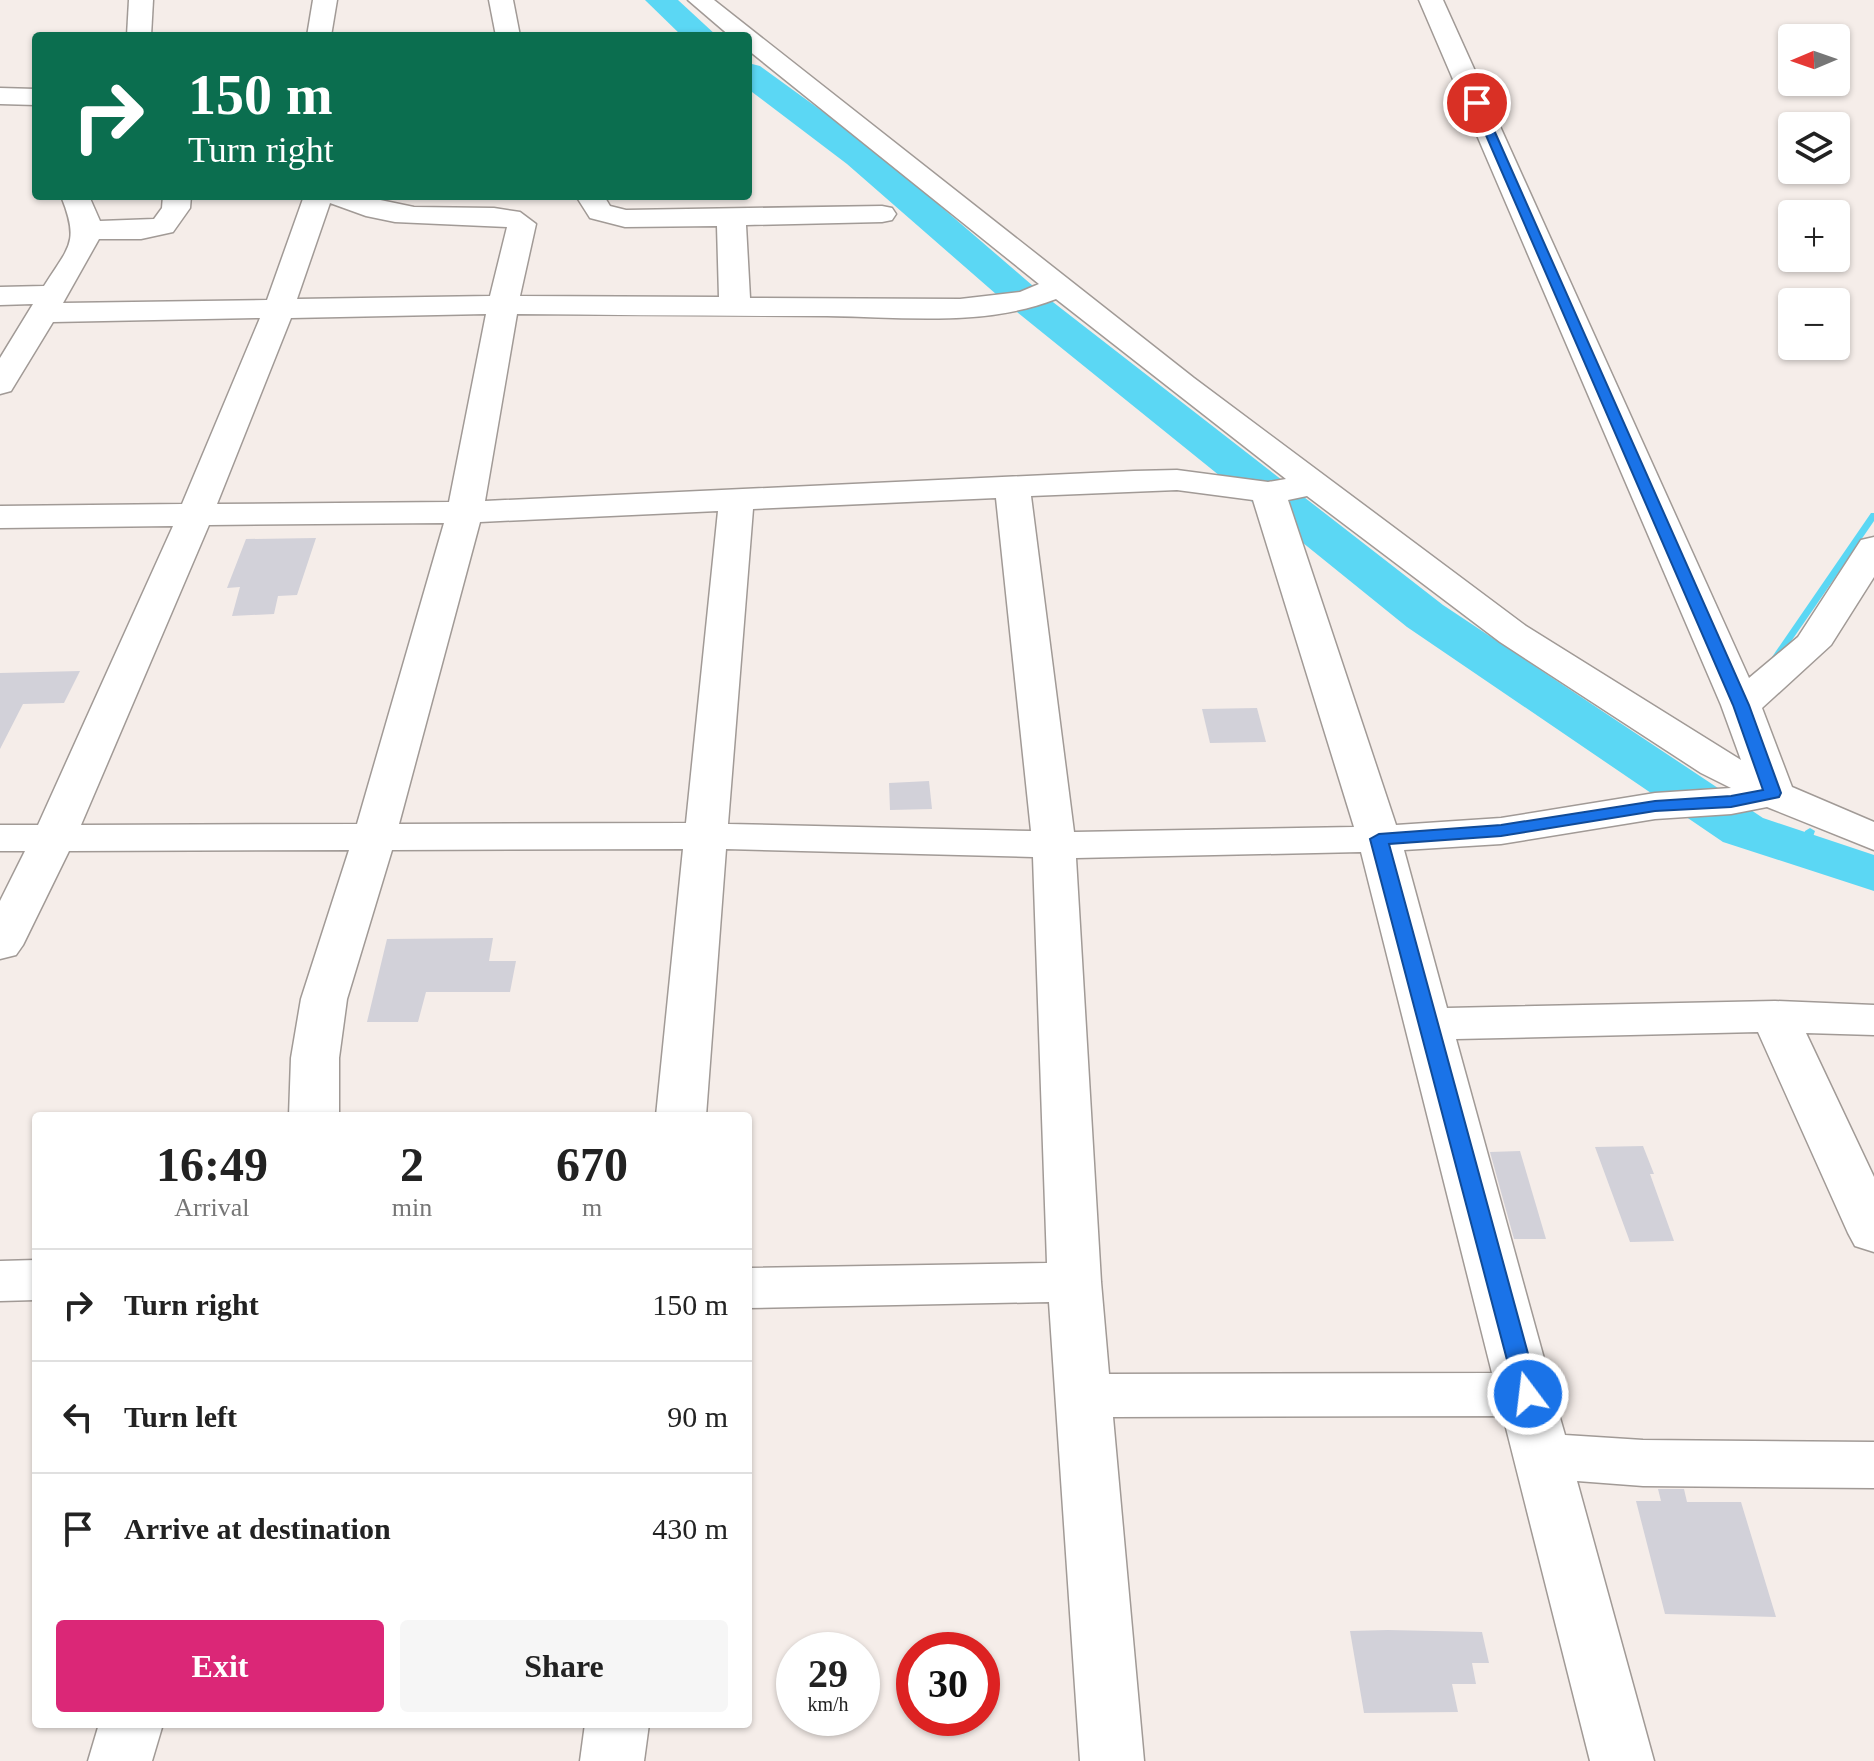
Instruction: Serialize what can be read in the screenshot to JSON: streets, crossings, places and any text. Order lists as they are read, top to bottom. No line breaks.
{"north":"left","page":{"map_buttons":["+","−"],"turn":["150 m","Turn right"],"eta":["16:49","Arrival","2","min","670","m"],"list":[{"name":"Turn right","value":"150 m"},{"name":"Turn left","value":"90 m"},{"name":"Arrive at destination","value":"430 m"}],"buttons":["Exit","Share"],"speed":"29 km/h","limit":"30"}}
